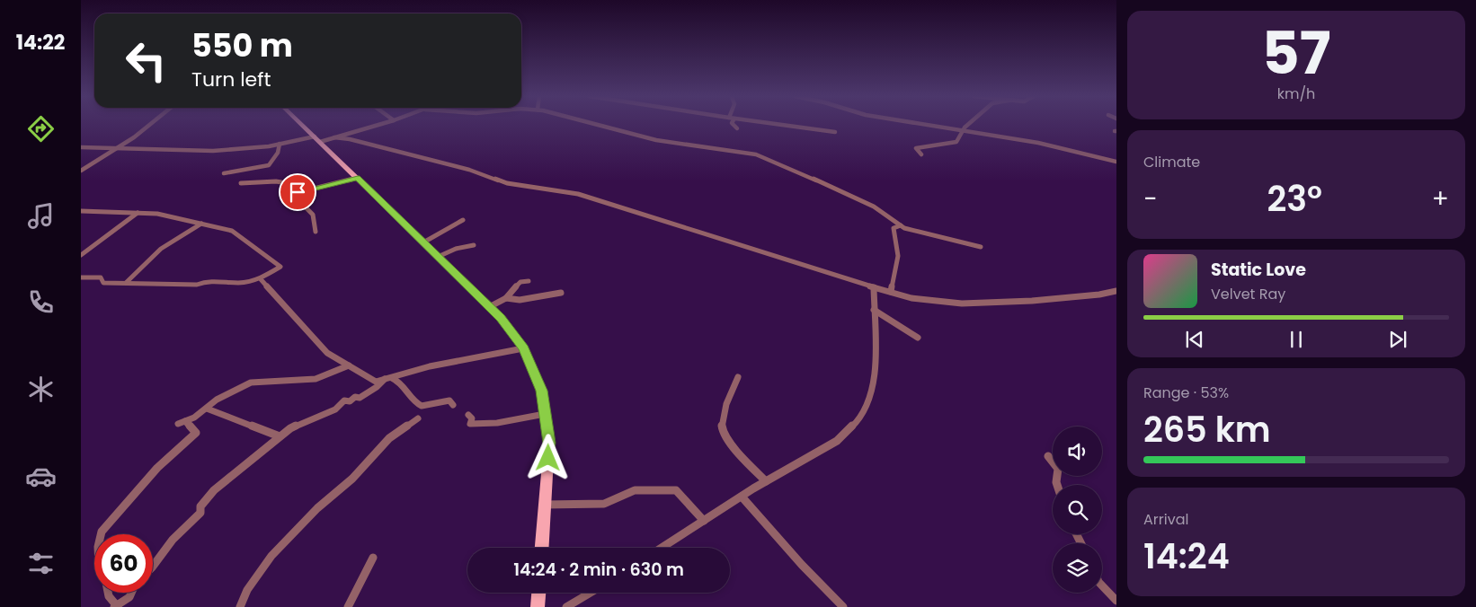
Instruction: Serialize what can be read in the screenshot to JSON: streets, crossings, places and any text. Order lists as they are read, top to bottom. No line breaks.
{"page":{"tabs":"14:22","tile":[["57","km/h"],"Climate",["Range · 53%","265 km"],["Arrival","14:24"]],"turn":["550 m","Turn left"],"heat":["−","23°","+"],"song":["Static Love","Velvet Ray"],"limit":"60","trip":"14:24 · 2 min · 630 m"}}
